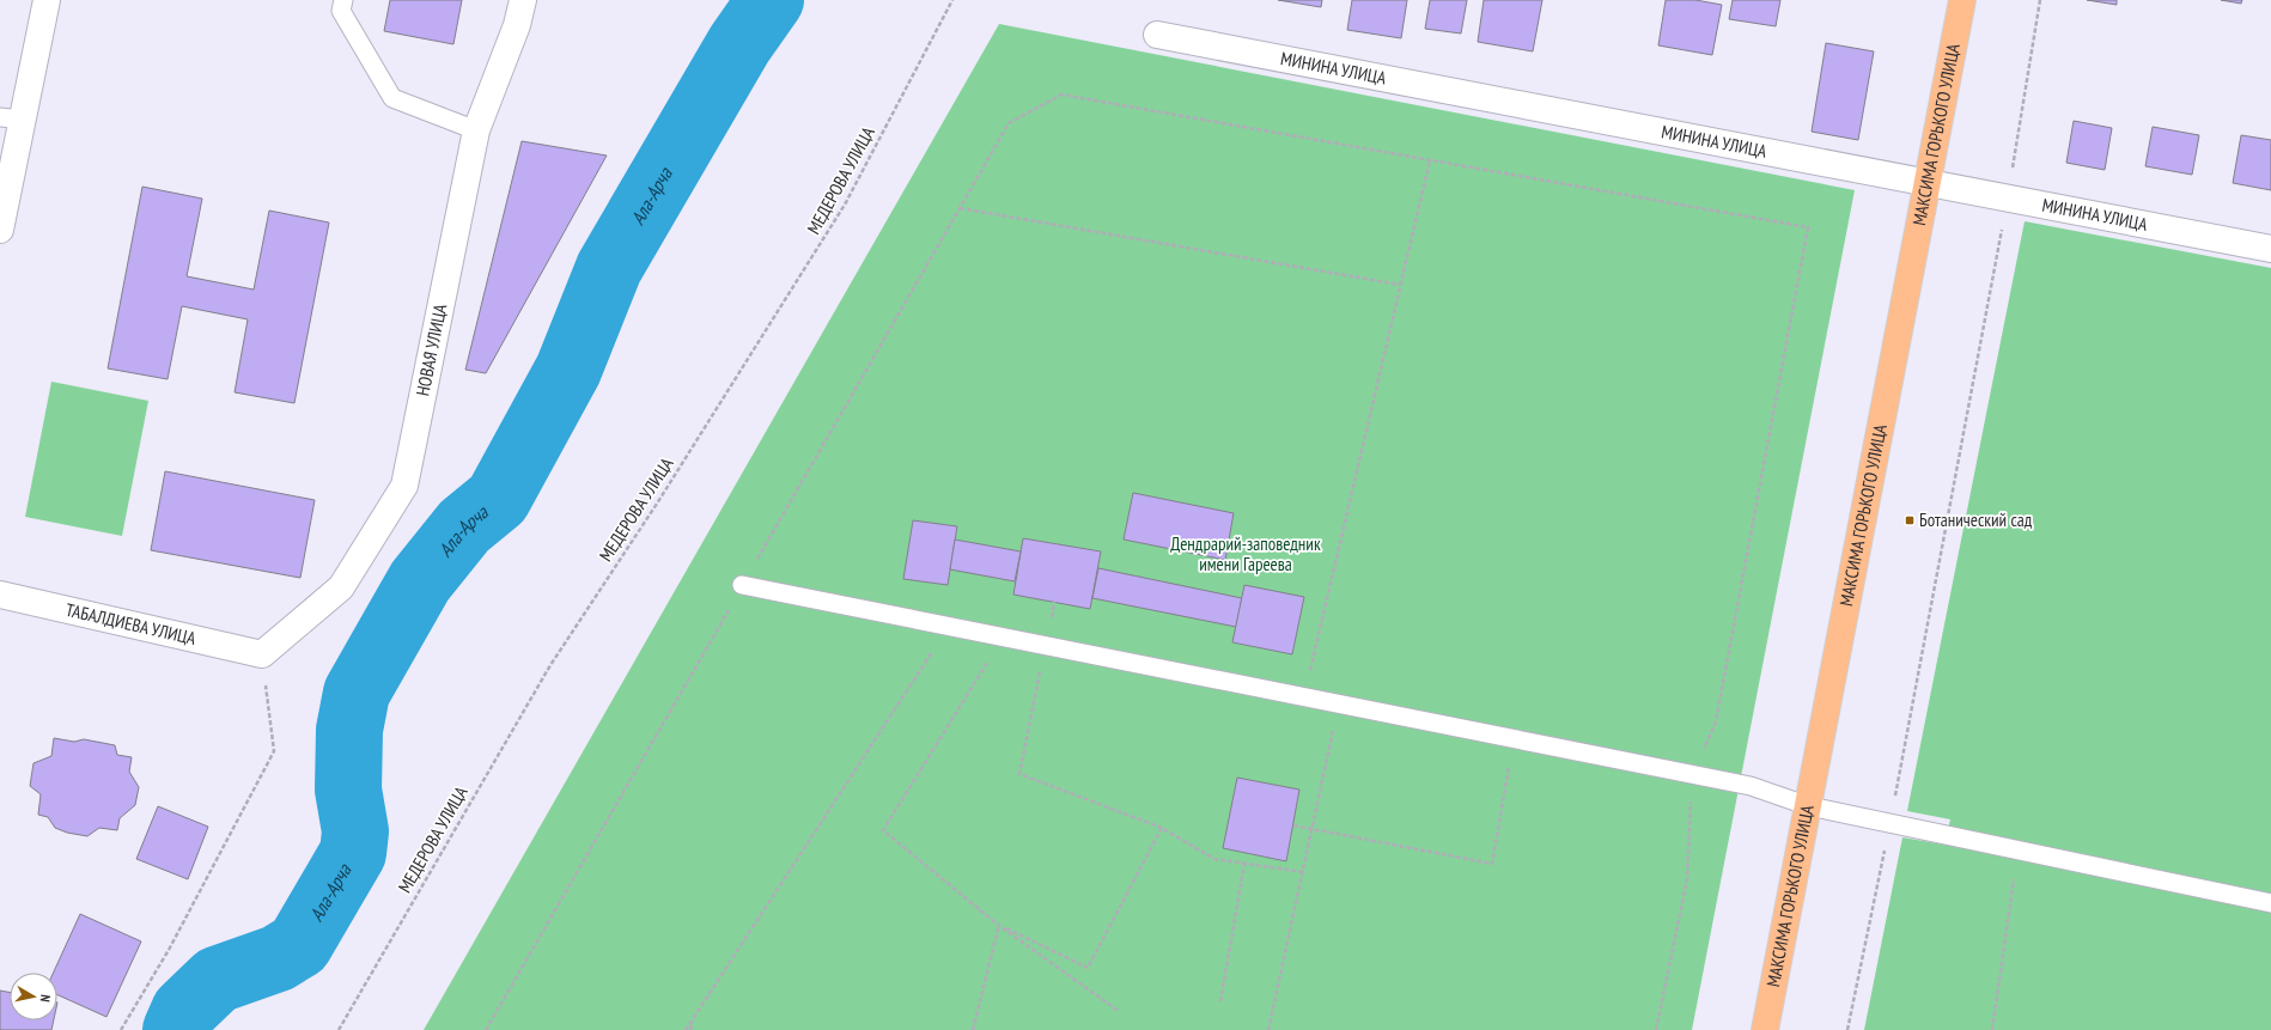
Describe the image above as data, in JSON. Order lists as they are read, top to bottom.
{
  "streets": {
    "main road": ["МАКСИМА ГОРЬКОГО УЛИЦА"],
    "street": ["МИНИНА УЛИЦА", "НОВАЯ УЛИЦА", "ТАБАЛДИЕВА УЛИЦА"],
    "path": ["МЕДЕРОВА УЛИЦА"]
  },
  "crossings": [
    ["МИНИНА УЛИЦА", "МАКСИМА ГОРЬКОГО УЛИЦА"],
    ["НОВАЯ УЛИЦА", "ТАБАЛДИЕВА УЛИЦА"]
  ],
  "water": ["Ала-Арча"],
  "parks": ["Дендрарий-заповедник имени Гареева"],
  "places": {
    "transit": ["Ботанический сад"]
  },
  "north": "right"
}
